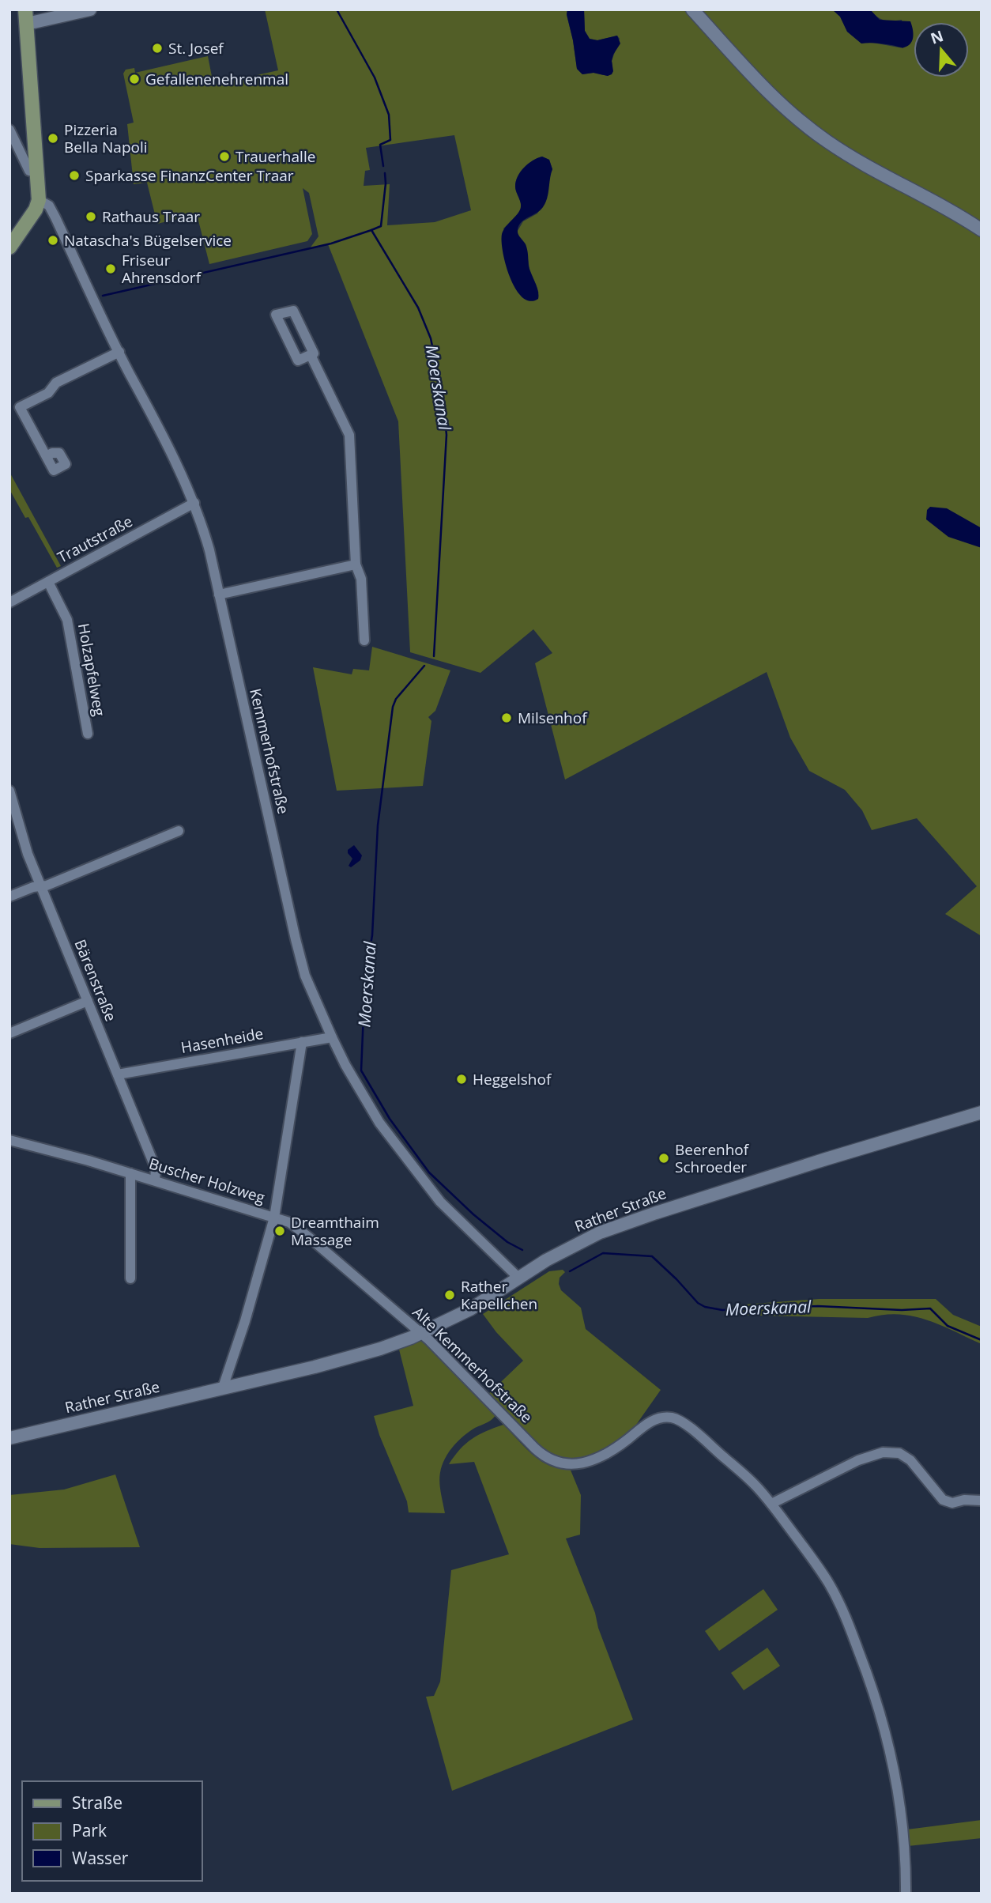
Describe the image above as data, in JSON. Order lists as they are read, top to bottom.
{
  "streets": {
    "street": [
      "Trautstraße",
      "Holzapfelweg",
      "Kemmerhofstraße",
      "Bärenstraße",
      "Hasenheide",
      "Buscher Holzweg",
      "Rather Straße",
      "Alte Kemmerhofstraße"
    ]
  },
  "crossings": [
    ["Trautstraße", "Holzapfelweg"],
    ["Trautstraße", "Kemmerhofstraße"],
    ["Kemmerhofstraße", "Hasenheide"],
    ["Kemmerhofstraße", "Rather Straße"],
    ["Bärenstraße", "Hasenheide"],
    ["Bärenstraße", "Buscher Holzweg"],
    ["Buscher Holzweg", "Alte Kemmerhofstraße"],
    ["Rather Straße", "Alte Kemmerhofstraße"]
  ],
  "water": ["Moerskanal"],
  "places": [
    "St. Josef",
    "Gefallenenehrenmal",
    "Pizzeria Bella Napoli",
    "Trauerhalle",
    "Sparkasse FinanzCenter Traar",
    "Rathaus Traar",
    "Natascha's Bügelservice",
    "Friseur Ahrensdorf",
    "Milsenhof",
    "Heggelshof",
    "Beerenhof Schroeder",
    "Dreamthaim Massage",
    "Rather Kapellchen"
  ],
  "legend": ["Straße", "Park", "Wasser"],
  "north": "top"
}
